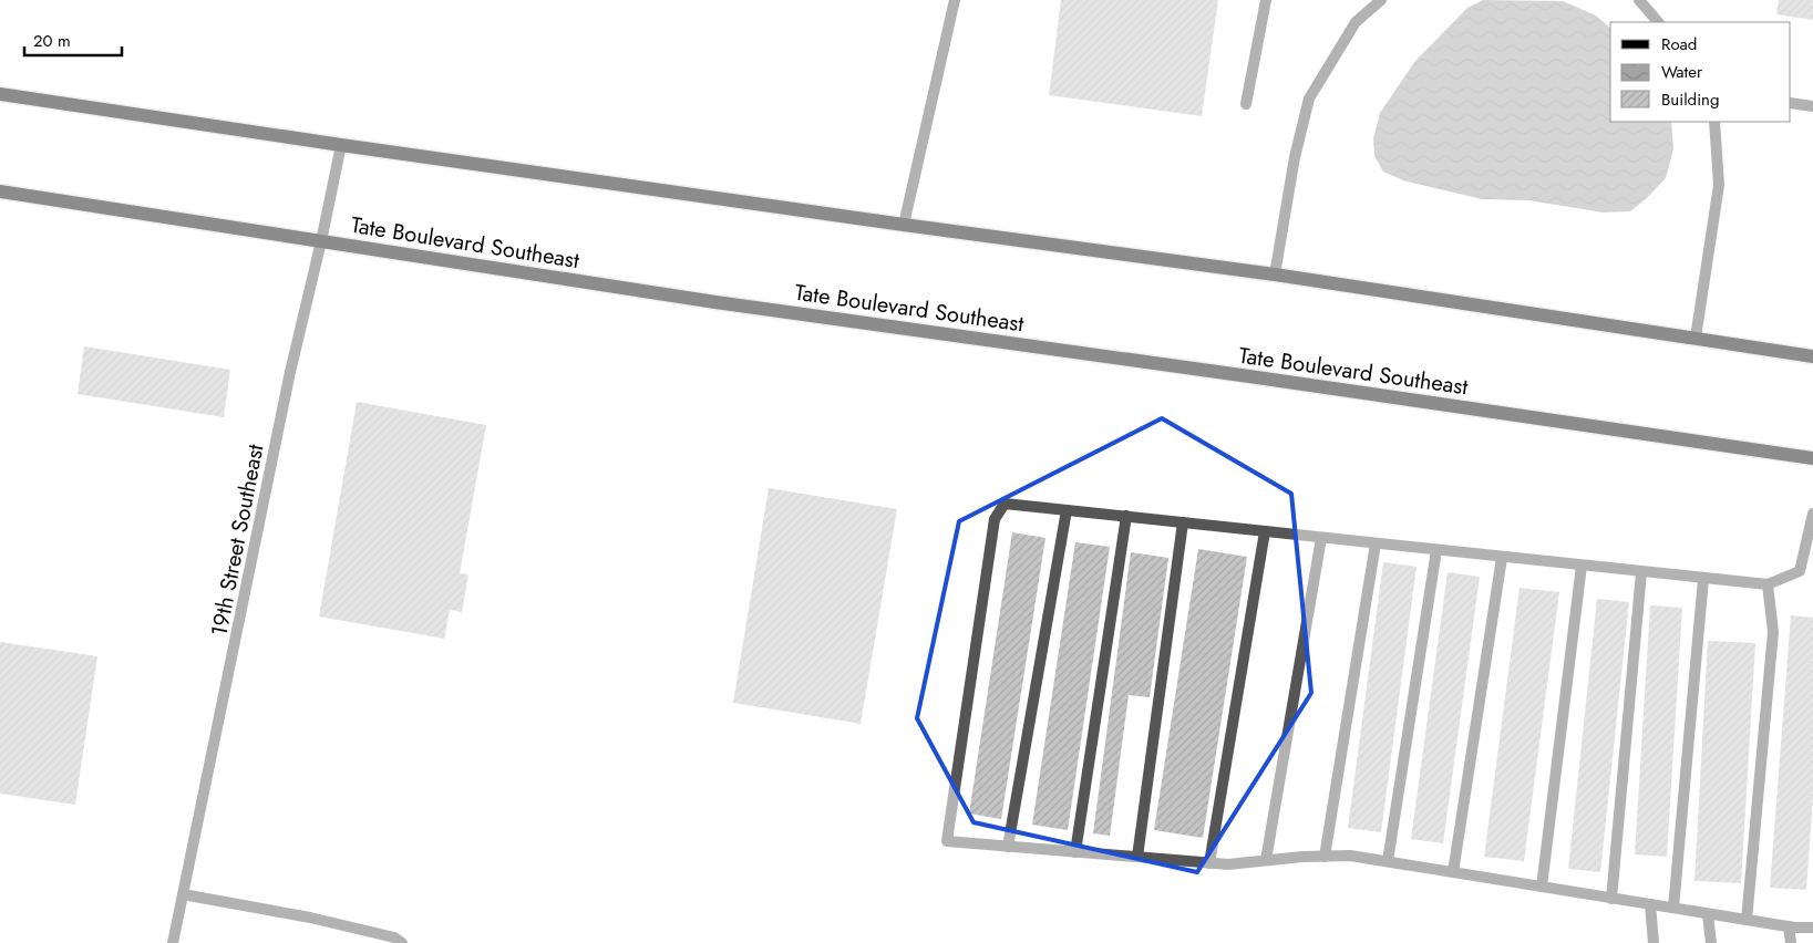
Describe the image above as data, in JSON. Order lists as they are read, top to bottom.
{
  "streets": {
    "main road": ["Tate Boulevard Southeast"],
    "street": ["19th Street Southeast"]
  },
  "crossings": [
    ["Tate Boulevard Southeast", "19th Street Southeast"]
  ],
  "legend": ["Road", "Water", "Building"],
  "scale_bar": "20 m"
}
